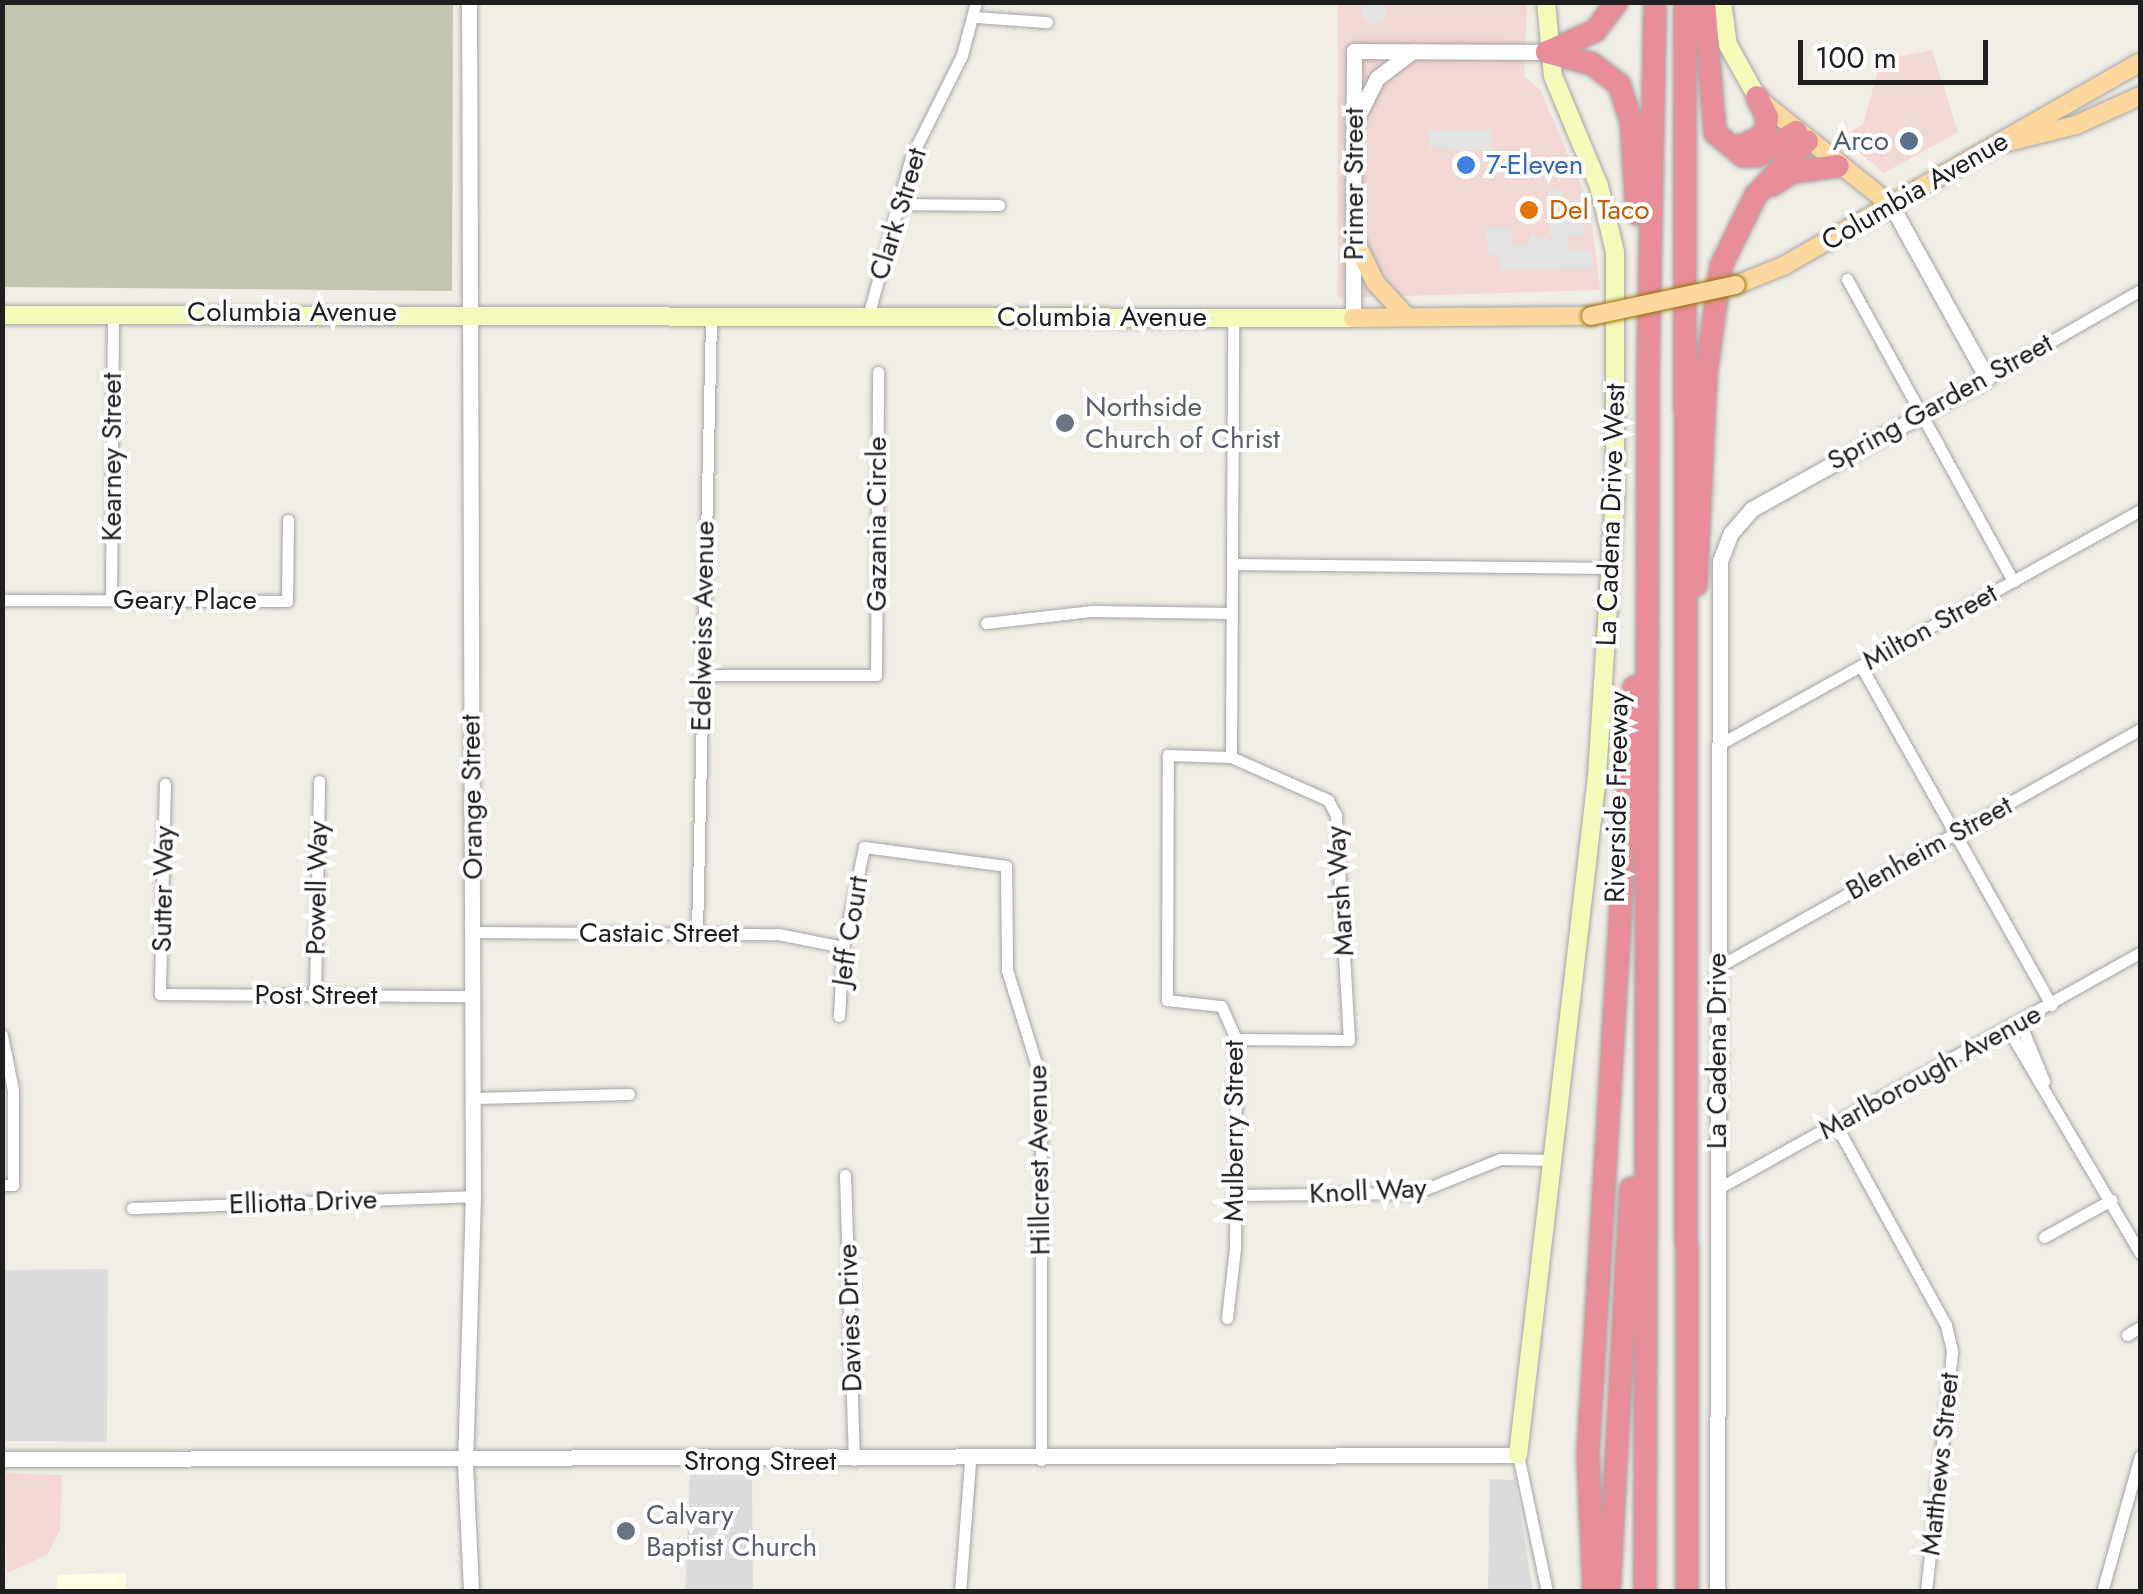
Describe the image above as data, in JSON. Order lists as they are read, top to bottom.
{
  "streets": {
    "highway": ["Riverside Freeway"],
    "main road": ["Columbia Avenue", "La Cadena Drive West"],
    "street": [
      "Primer Street",
      "Clark Street",
      "Spring Garden Street",
      "Kearney Street",
      "Gazania Circle",
      "Geary Place",
      "Edelweiss Avenue",
      "Milton Street",
      "Orange Street",
      "Blenheim Street",
      "Powell Way",
      "Sutter Way",
      "Marsh Way",
      "Jeff Court",
      "Castaic Street",
      "Post Street",
      "La Cadena Drive",
      "Marlborough Avenue",
      "Mulberry Street",
      "Hillcrest Avenue",
      "Knoll Way",
      "Elliotta Drive",
      "Davies Drive",
      "Strong Street",
      "Matthews Street"
    ]
  },
  "crossings": [
    ["Primer Street", "Columbia Avenue"],
    ["Columbia Avenue", "Clark Street"],
    ["Columbia Avenue", "Kearney Street"],
    ["Columbia Avenue", "Edelweiss Avenue"],
    ["Columbia Avenue", "Orange Street"],
    ["Spring Garden Street", "La Cadena Drive"],
    ["Kearney Street", "Geary Place"],
    ["La Cadena Drive West", "Knoll Way"],
    ["La Cadena Drive West", "Strong Street"],
    ["Gazania Circle", "Edelweiss Avenue"],
    ["Edelweiss Avenue", "Castaic Street"],
    ["Milton Street", "La Cadena Drive"],
    ["Orange Street", "Castaic Street"],
    ["Orange Street", "Post Street"],
    ["Orange Street", "Elliotta Drive"],
    ["Orange Street", "Strong Street"],
    ["Blenheim Street", "La Cadena Drive"],
    ["Powell Way", "Post Street"],
    ["Sutter Way", "Post Street"],
    ["Marsh Way", "Mulberry Street"],
    ["Jeff Court", "Castaic Street"],
    ["Jeff Court", "Hillcrest Avenue"],
    ["La Cadena Drive", "Marlborough Avenue"],
    ["Marlborough Avenue", "Matthews Street"],
    ["Mulberry Street", "Knoll Way"],
    ["Hillcrest Avenue", "Strong Street"],
    ["Davies Drive", "Strong Street"]
  ],
  "places": [
    "Arco",
    "7-Eleven",
    "Del Taco",
    "Northside Church of Christ",
    "Calvary Baptist Church"
  ],
  "scale_bar": "100 m"
}
